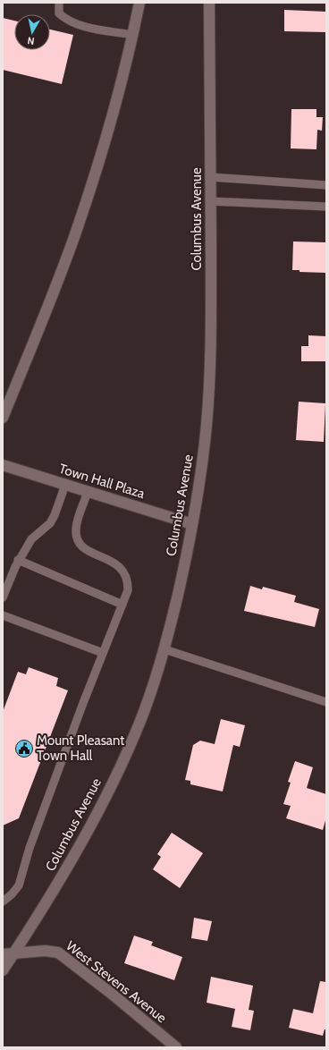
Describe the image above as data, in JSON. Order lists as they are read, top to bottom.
{
  "streets": {
    "street": ["Columbus Avenue", "Town Hall Plaza", "West Stevens Avenue"]
  },
  "crossings": [
    ["Columbus Avenue", "Town Hall Plaza"],
    ["Columbus Avenue", "West Stevens Avenue"]
  ],
  "places": {
    "public building": ["Mount Pleasant Town Hall"]
  },
  "north": "bottom"
}
